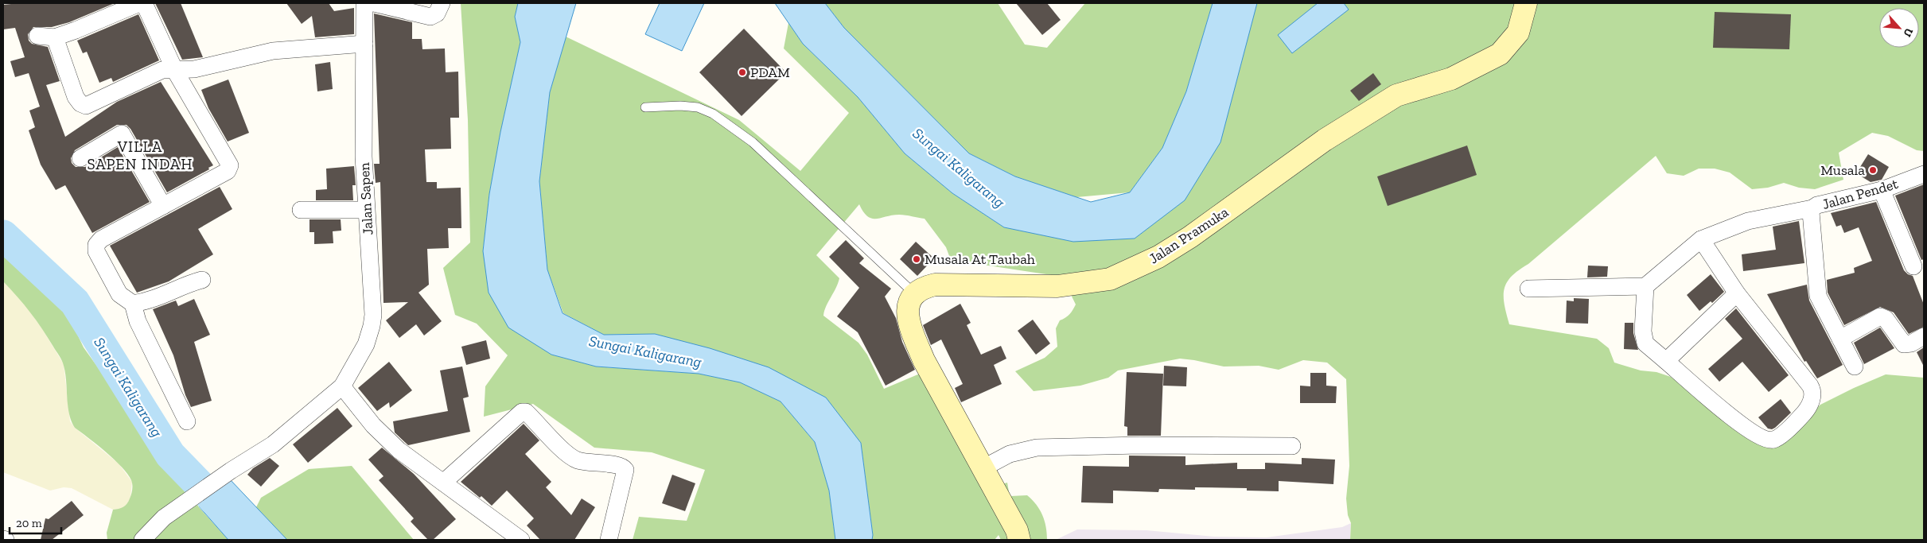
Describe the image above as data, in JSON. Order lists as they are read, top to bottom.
{
  "streets": {
    "main road": ["Jalan Pramuka"],
    "street": ["Jalan Pendet", "Jalan Sapen"]
  },
  "districts": ["VILLA SAPEN INDAH"],
  "water": ["Sungai Kaligarang"],
  "places": ["PDAM", "Musala", "Musala At Taubah"],
  "scale_bar": "20 m",
  "north": "bottom right"
}
